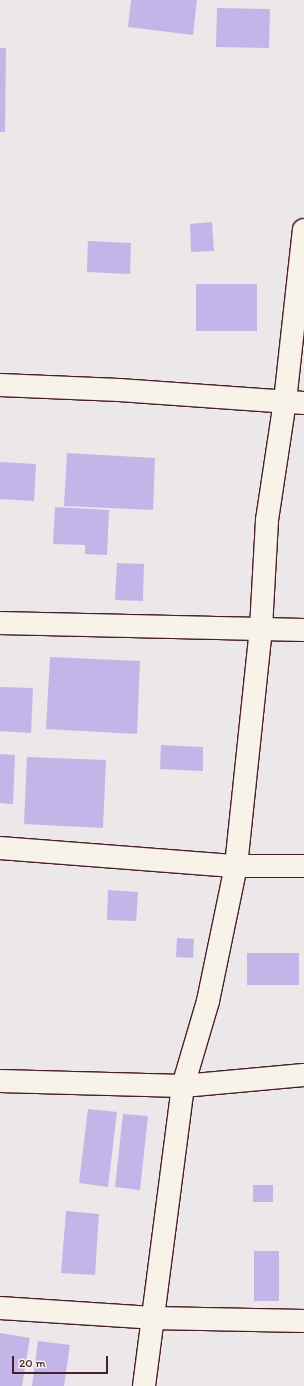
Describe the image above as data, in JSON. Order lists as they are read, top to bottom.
{
  "scale_bar": "20 m"
}
